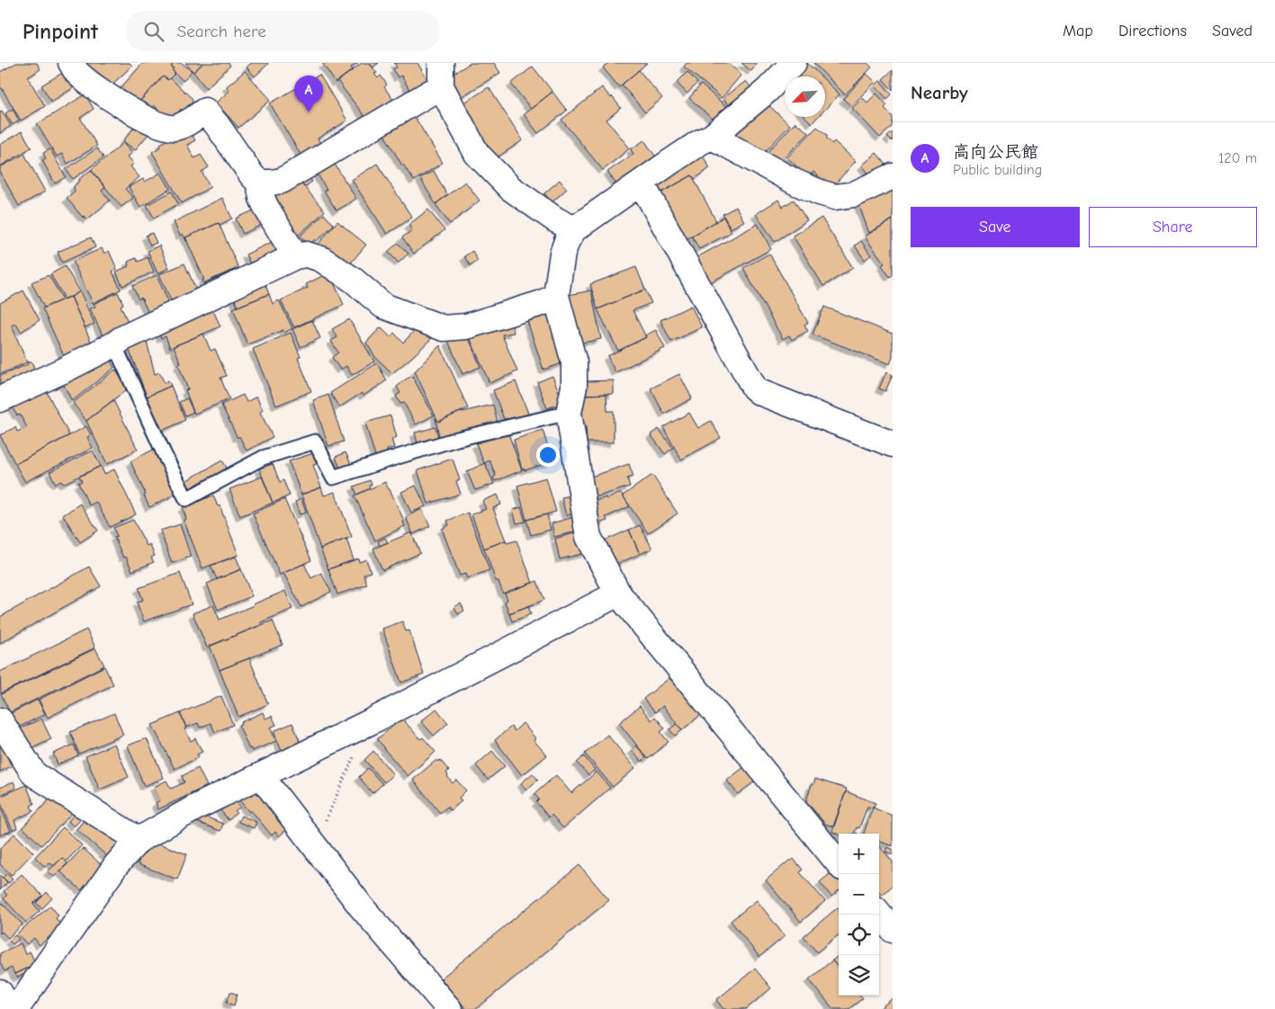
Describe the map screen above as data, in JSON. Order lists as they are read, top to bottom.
{
  "north": "bottom left",
  "page": {
    "header": "Pinpoint",
    "search": "Search here",
    "nav": ["Map", "Directions", "Saved"],
    "heading": "Nearby",
    "pins": "A",
    "list": [
      {
        "mark": "A",
        "name": "高向公民館",
        "note": "Public building",
        "value": "120 m"
      }
    ],
    "buttons": ["Save", "Share"],
    "map_buttons": ["+", "−"]
  }
}
